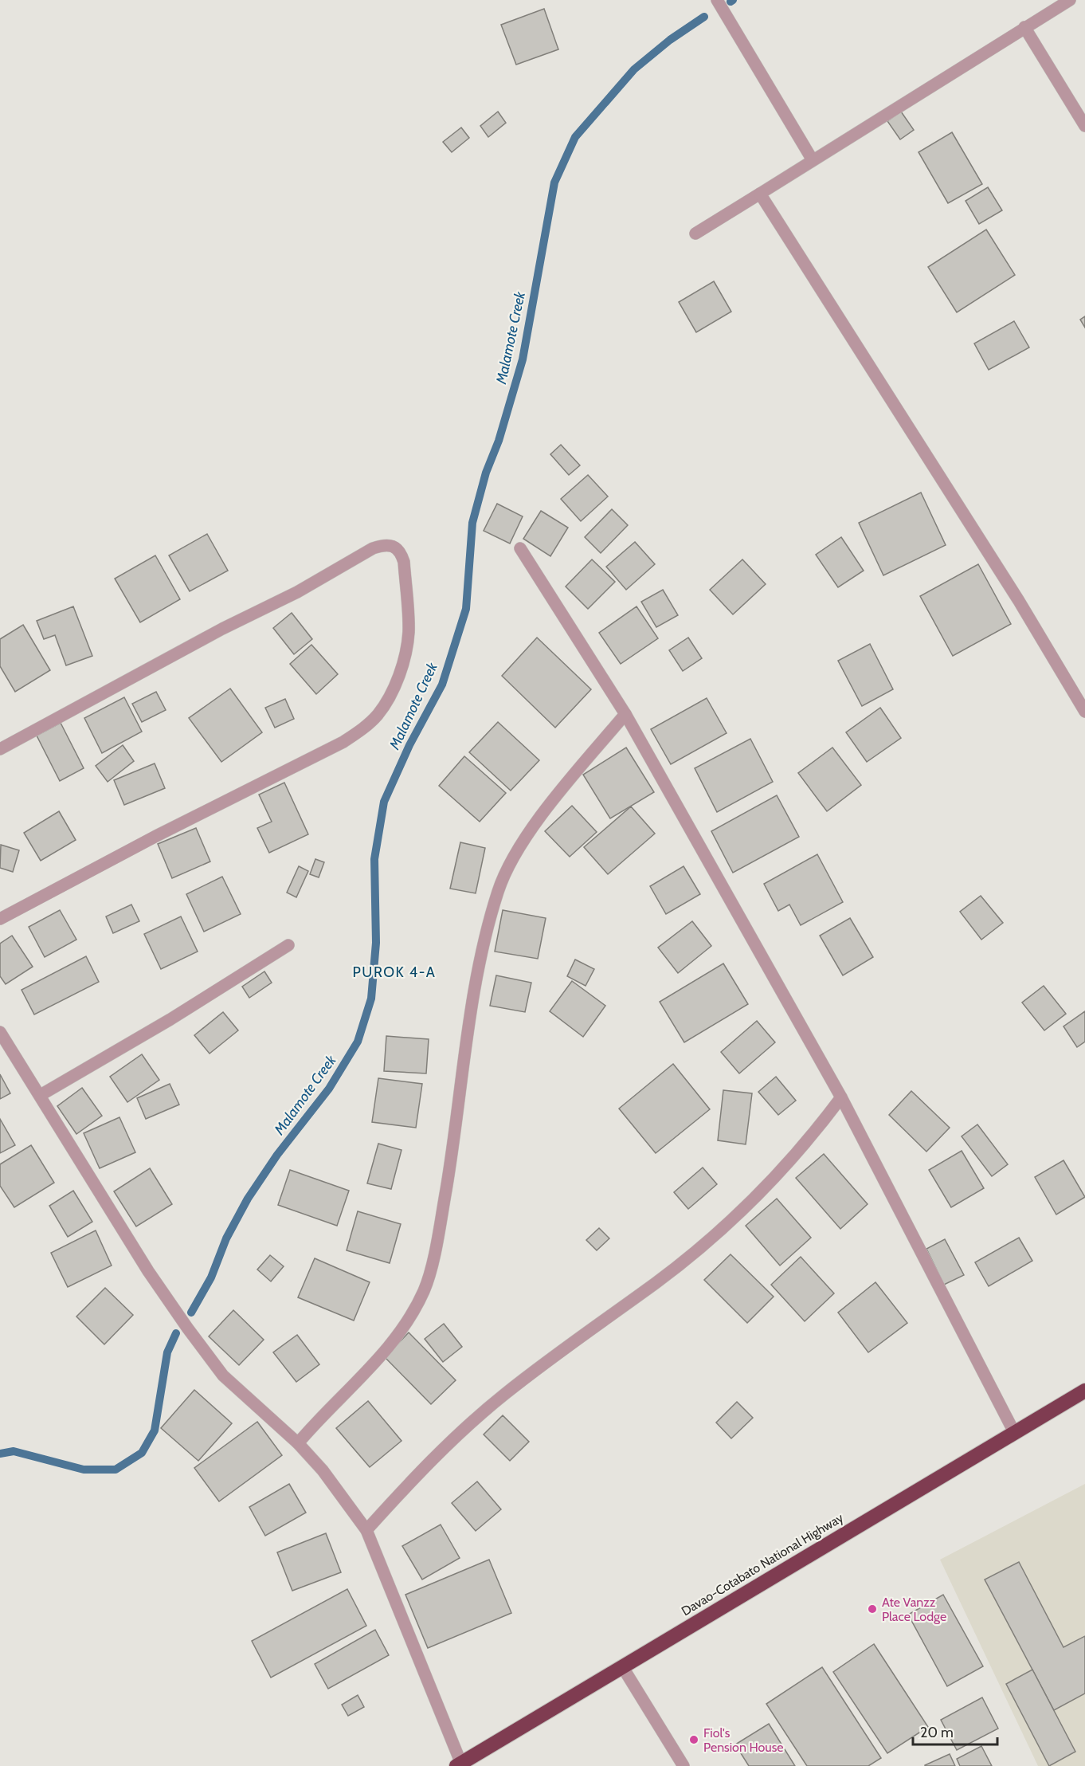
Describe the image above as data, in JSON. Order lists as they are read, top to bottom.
{
  "streets": {
    "highway": ["Davao-Cotabato National Highway"]
  },
  "districts": ["PUROK 4-A"],
  "water": ["Malamote Creek"],
  "places": ["Ate Vanzz Place Lodge", "Fiol's Pension House"],
  "scale_bar": "20 m"
}
